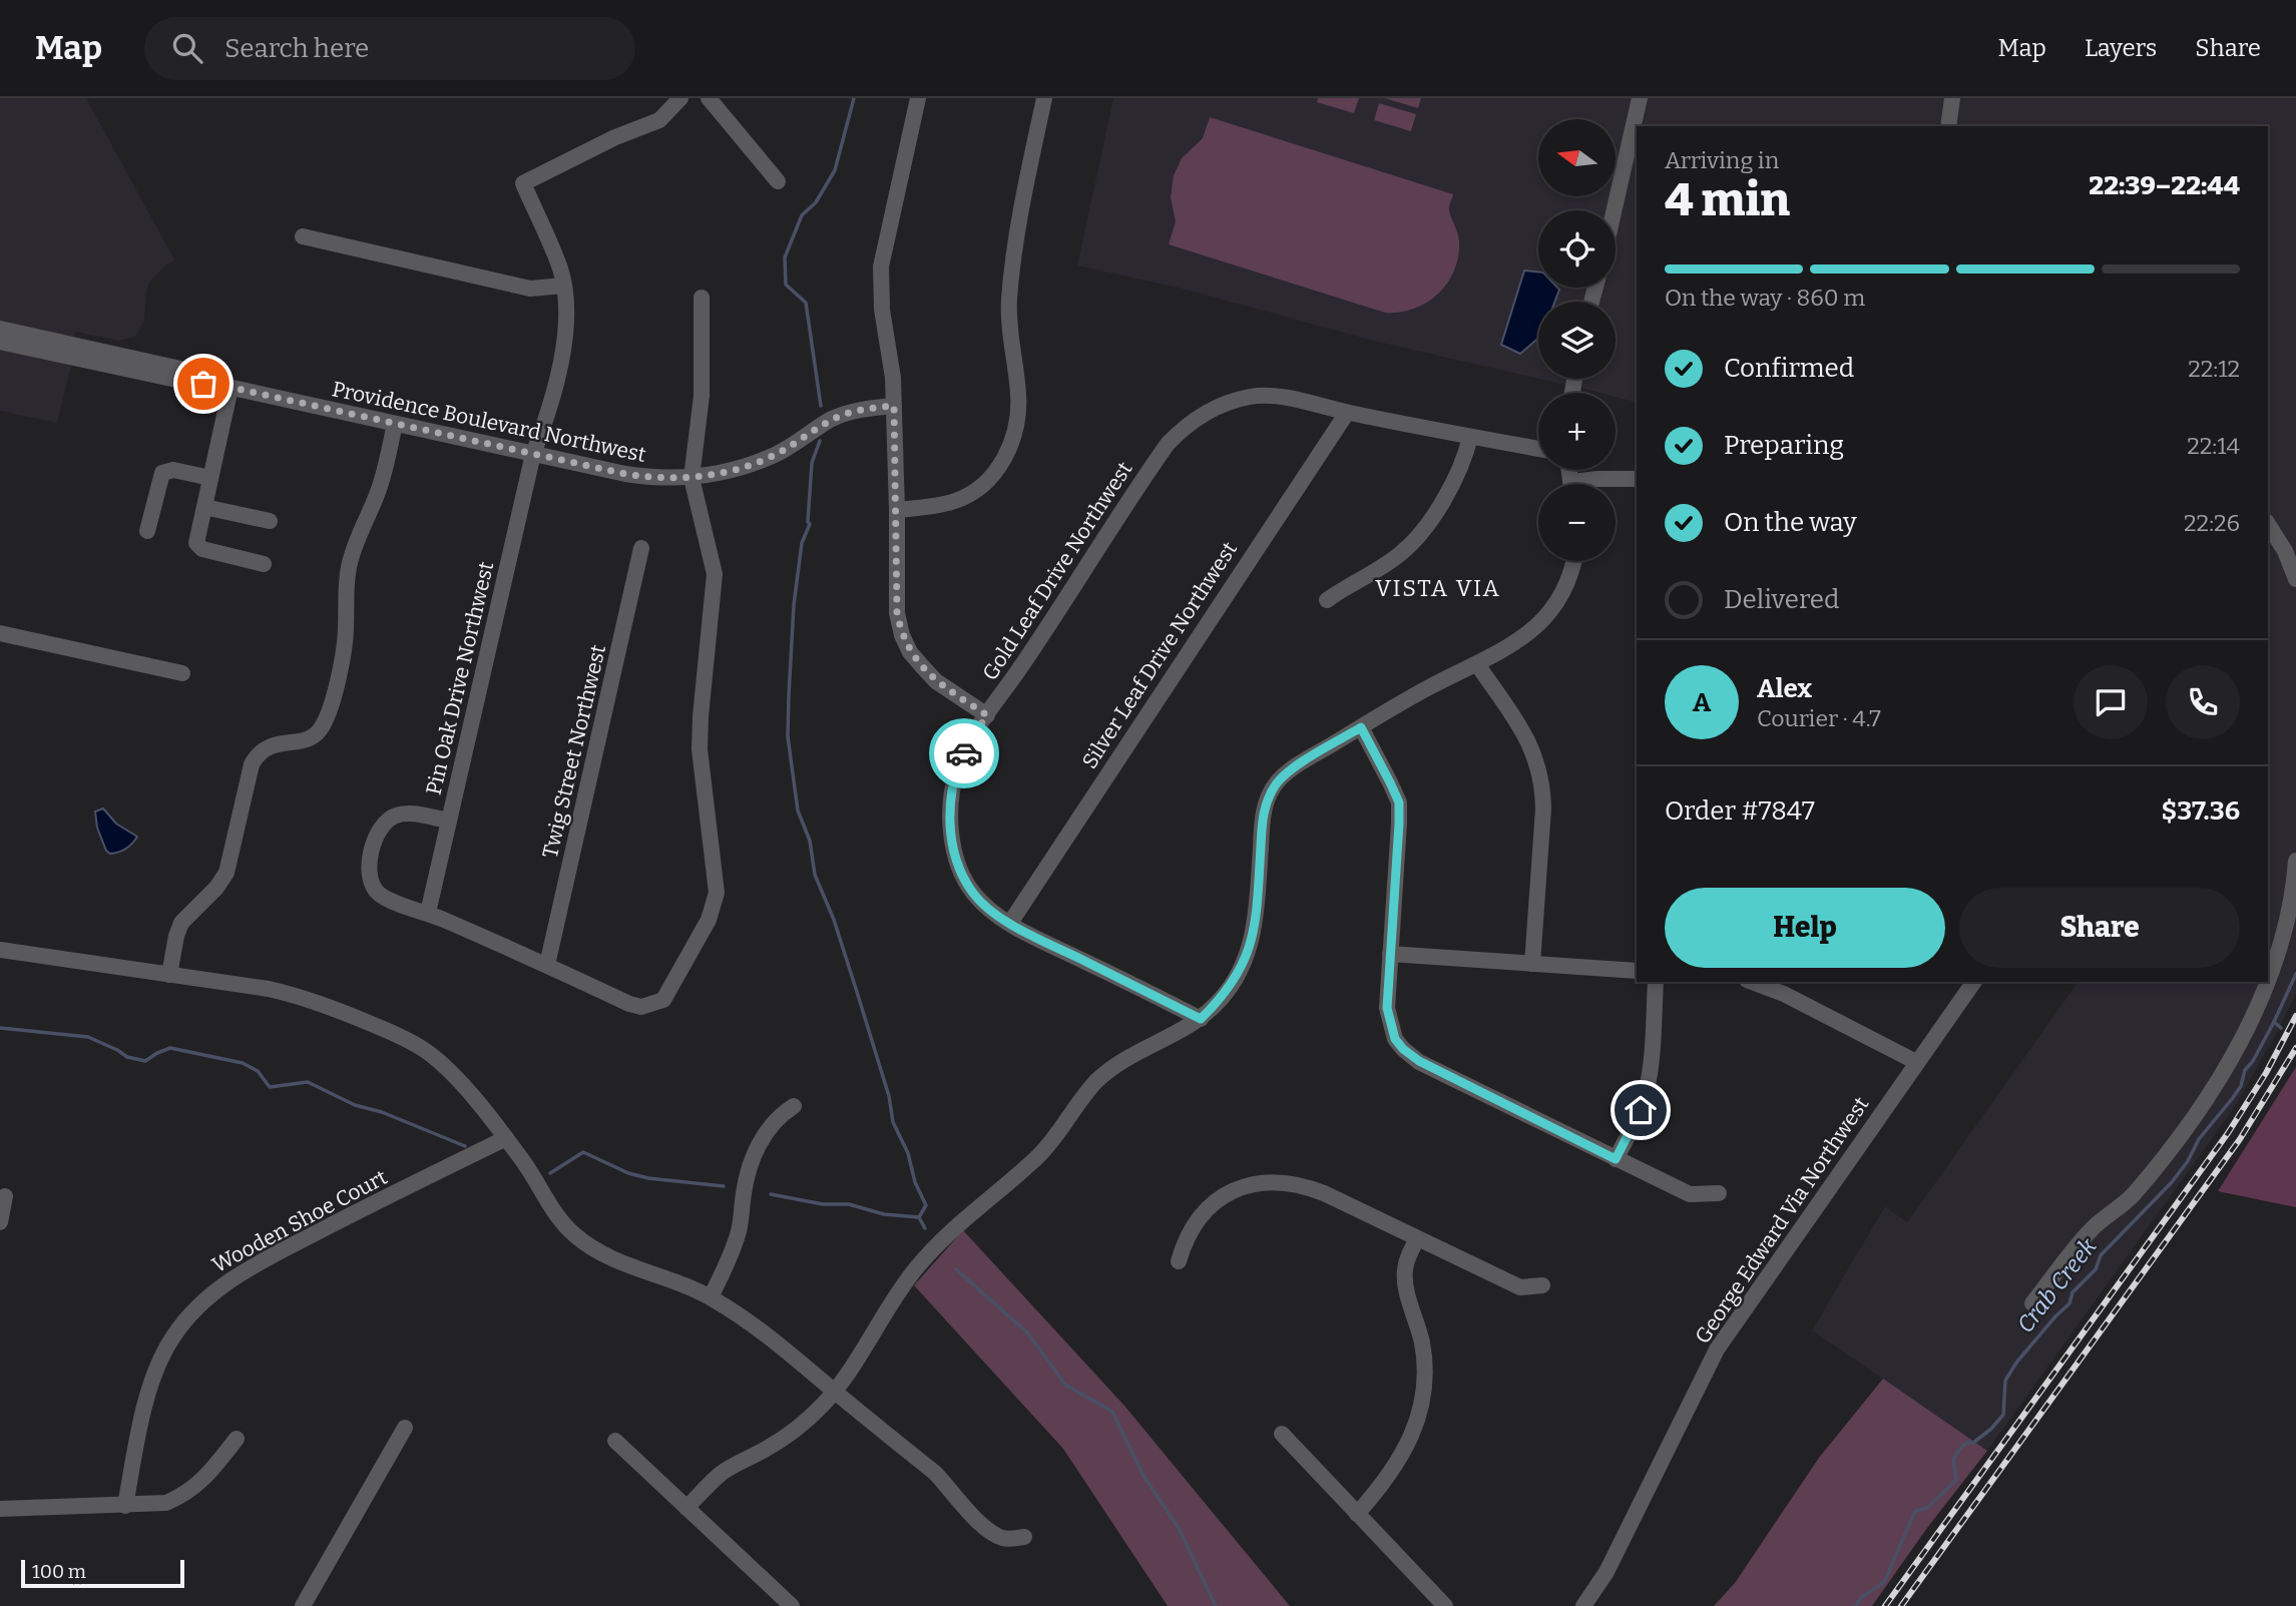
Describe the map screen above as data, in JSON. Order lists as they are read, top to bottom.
{
  "streets": {
    "street": [
      "Providence Boulevard Northwest",
      "Gold Leaf Drive Northwest",
      "Silver Leaf Drive Northwest",
      "Pin Oak Drive Northwest",
      "Twig Street Northwest",
      "George Edward Via Northwest",
      "Wooden Shoe Court"
    ]
  },
  "crossings": [
    ["Providence Boulevard Northwest", "Pin Oak Drive Northwest"],
    ["Gold Leaf Drive Northwest", "Silver Leaf Drive Northwest"]
  ],
  "districts": ["VISTA VIA"],
  "water": ["Crab Creek"],
  "scale_bar": "100 m",
  "north": "left",
  "page": {
    "header": "Map",
    "search": "Search here",
    "nav": ["Map", "Layers", "Share"],
    "map_buttons": ["+", "−"],
    "heading": ["4 min", "Arriving in", "22:39–22:44"],
    "panel": [
      "Alex",
      "Courier · 4.7",
      "Order #7847",
      "$37.36"
    ],
    "bar": "On the way · 860 m",
    "list": [
      ["Confirmed", "22:12"],
      ["Preparing", "22:14"],
      ["On the way", "22:26"],
      "Delivered"
    ],
    "round": "A",
    "buttons": ["Help", "Share"],
    "scale": "100 m"
  }
}
